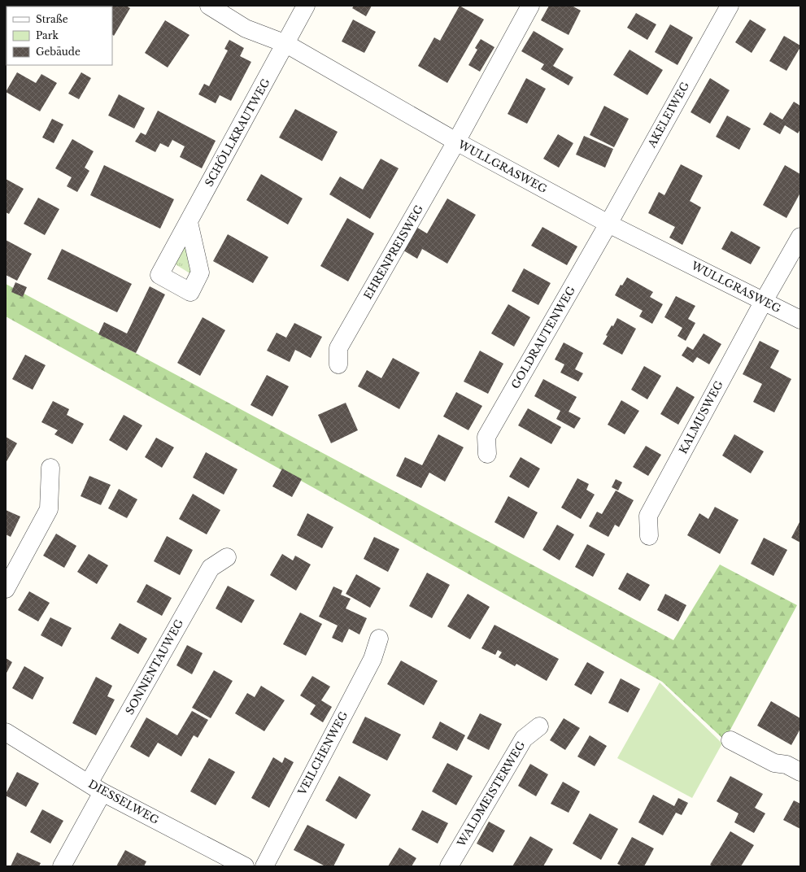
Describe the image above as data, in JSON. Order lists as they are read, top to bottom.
{
  "streets": {
    "street": [
      "AKELEIWEG",
      "SCHÖLLKRAUTWEG",
      "WULLGRASWEG",
      "EHRENPREISWEG",
      "GOLDRAUTENWEG",
      "KALMUSWEG",
      "SONNENTAUWEG",
      "VEILCHENWEG",
      "WALDMEISTERWEG",
      "DIESSELWEG"
    ]
  },
  "crossings": [
    ["AKELEIWEG", "WULLGRASWEG"],
    ["AKELEIWEG", "GOLDRAUTENWEG"],
    ["SCHÖLLKRAUTWEG", "WULLGRASWEG"],
    ["WULLGRASWEG", "EHRENPREISWEG"],
    ["WULLGRASWEG", "GOLDRAUTENWEG"],
    ["WULLGRASWEG", "KALMUSWEG"],
    ["SONNENTAUWEG", "DIESSELWEG"]
  ],
  "legend": ["Straße", "Park", "Gebäude"]
}
